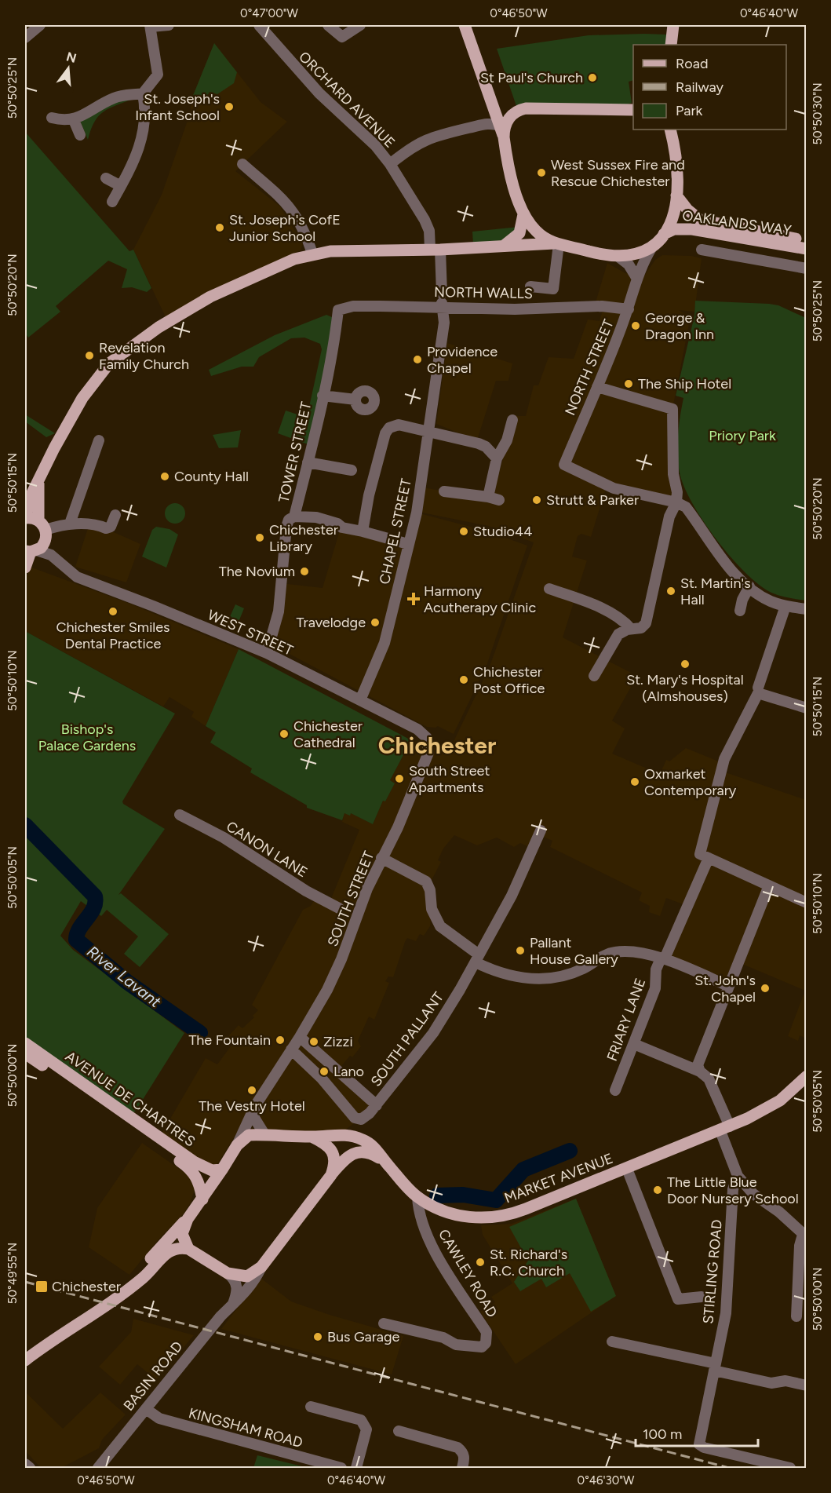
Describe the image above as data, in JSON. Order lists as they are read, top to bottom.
{
  "streets": {
    "main road": ["OAKLANDS WAY", "AVENUE DE CHARTRES", "MARKET AVENUE"],
    "street": [
      "ORCHARD AVENUE",
      "NORTH WALLS",
      "NORTH STREET",
      "TOWER STREET",
      "CHAPEL STREET",
      "WEST STREET",
      "CANON LANE",
      "SOUTH STREET",
      "FRIARY LANE",
      "SOUTH PALLANT",
      "STIRLING ROAD",
      "CAWLEY ROAD",
      "BASIN ROAD",
      "KINGSHAM ROAD"
    ]
  },
  "crossings": [
    ["ORCHARD AVENUE", "NORTH WALLS"],
    ["ORCHARD AVENUE", "CHAPEL STREET"],
    ["NORTH WALLS", "NORTH STREET"],
    ["NORTH WALLS", "TOWER STREET"],
    ["NORTH WALLS", "CHAPEL STREET"],
    ["TOWER STREET", "WEST STREET"],
    ["CHAPEL STREET", "WEST STREET"],
    ["WEST STREET", "SOUTH STREET"],
    ["CANON LANE", "SOUTH STREET"],
    ["SOUTH STREET", "MARKET AVENUE"],
    ["MARKET AVENUE", "CAWLEY ROAD"],
    ["BASIN ROAD", "KINGSHAM ROAD"]
  ],
  "districts": ["Chichester"],
  "water": ["River Lavant"],
  "parks": ["Priory Park", "Bishop's Palace Gardens"],
  "places": {
    "other": [
      "St Paul's Church",
      "St. Joseph's Infant School",
      "West Sussex Fire and Rescue Chichester",
      "St. Joseph's CofE Junior School",
      "George & Dragon Inn",
      "Revelation Family Church",
      "Providence Chapel",
      "The Ship Hotel",
      "County Hall",
      "Strutt & Parker",
      "Studio44",
      "Chichester Library",
      "The Novium",
      "St. Martin's Hall",
      "Chichester Smiles Dental Practice",
      "Travelodge",
      "St. Mary's Hospital (Almshouses)",
      "Chichester Post Office",
      "Chichester Cathedral",
      "South Street Apartments",
      "Oxmarket Contemporary",
      "Pallant House Gallery",
      "St. John's Chapel",
      "The Fountain",
      "Zizzi",
      "Lano",
      "The Vestry Hotel",
      "The Little Blue Door Nursery School",
      "St. Richard's R.C. Church",
      "Bus Garage"
    ],
    "health": ["Harmony Acutherapy Clinic"],
    "transit": ["Chichester"]
  },
  "legend": ["Road", "Railway", "Park"],
  "scale_bar": "100 m",
  "north": "top",
  "coordinates": [
    "0°47'00\"W",
    "0°46'50\"W",
    "0°46'40\"W",
    "50°50'25\"N",
    "50°50'30\"N",
    "50°50'20\"N",
    "50°50'15\"N",
    "50°50'10\"N",
    "50°50'05\"N",
    "50°50'00\"N",
    "50°49'55\"N",
    "0°46'30\"W"
  ]
}
